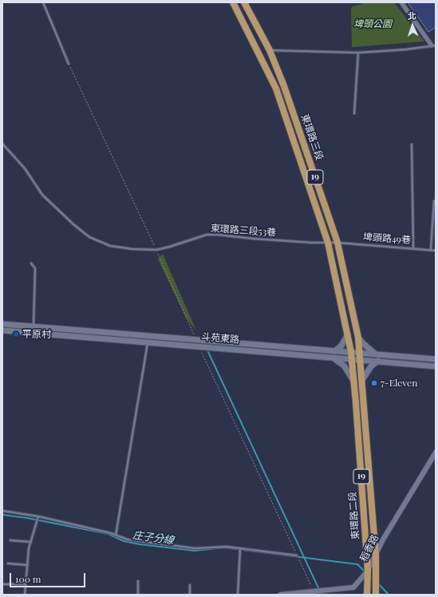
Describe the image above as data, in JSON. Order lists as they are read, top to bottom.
{
  "streets": {
    "main road": [
      "東環路三段",
      "19",
      "斗苑東路",
      "東環路二段"
    ],
    "street": ["稻香路"],
    "lane": ["東環路三段53巷", "埤頭路49巷"]
  },
  "crossings": [
    ["東環路三段", "東環路三段53巷"],
    ["東環路三段", "埤頭路49巷"],
    ["東環路三段", "斗苑東路"],
    ["東環路三段", "東環路二段"],
    ["東環路三段53巷", "埤頭路49巷"],
    ["斗苑東路", "東環路二段"],
    ["東環路二段", "稻香路"]
  ],
  "water": ["庄子分線"],
  "parks": ["埤頭公園"],
  "places": ["平原村", "7-Eleven"],
  "scale_bar": "100 m",
  "north": "top"
}
